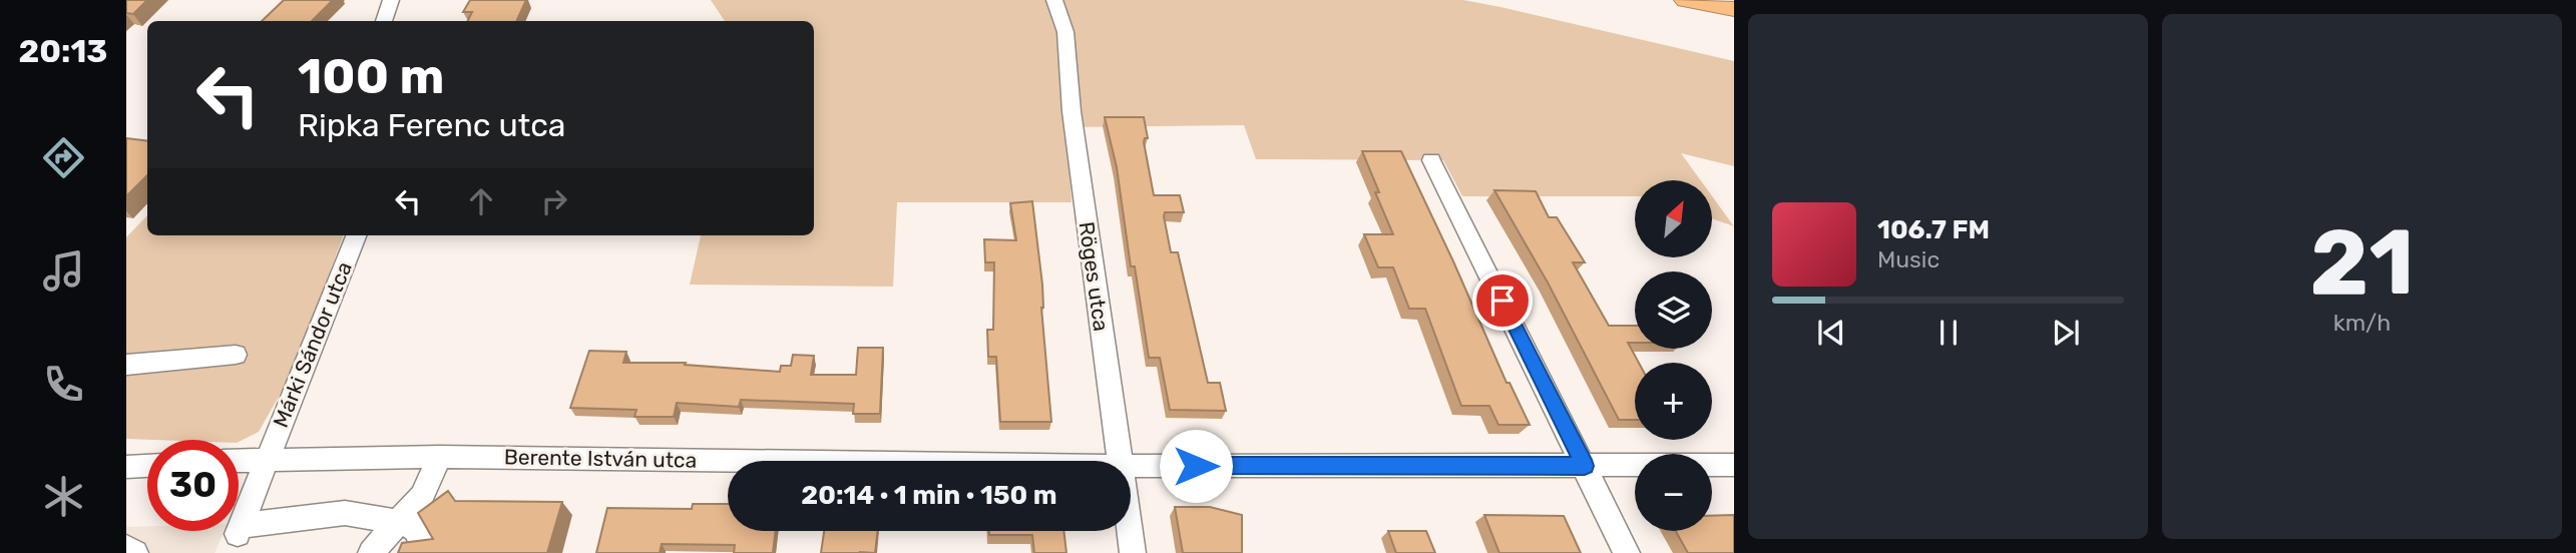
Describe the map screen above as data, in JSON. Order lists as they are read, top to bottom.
{
  "streets": {
    "street": ["Röges utca", "Márki Sándor utca", "Berente István utca"]
  },
  "crossings": [
    ["Márki Sándor utca", "Berente István utca"]
  ],
  "north": "top right",
  "page": {
    "tabs": "20:13",
    "tile": ["21", "km/h"],
    "turn": ["100 m", "Ripka Ferenc utca"],
    "map_buttons": ["+", "−"],
    "song": ["106.7 FM", "Music"],
    "limit": "30",
    "trip": "20:14 · 1 min · 150 m"
  }
}
